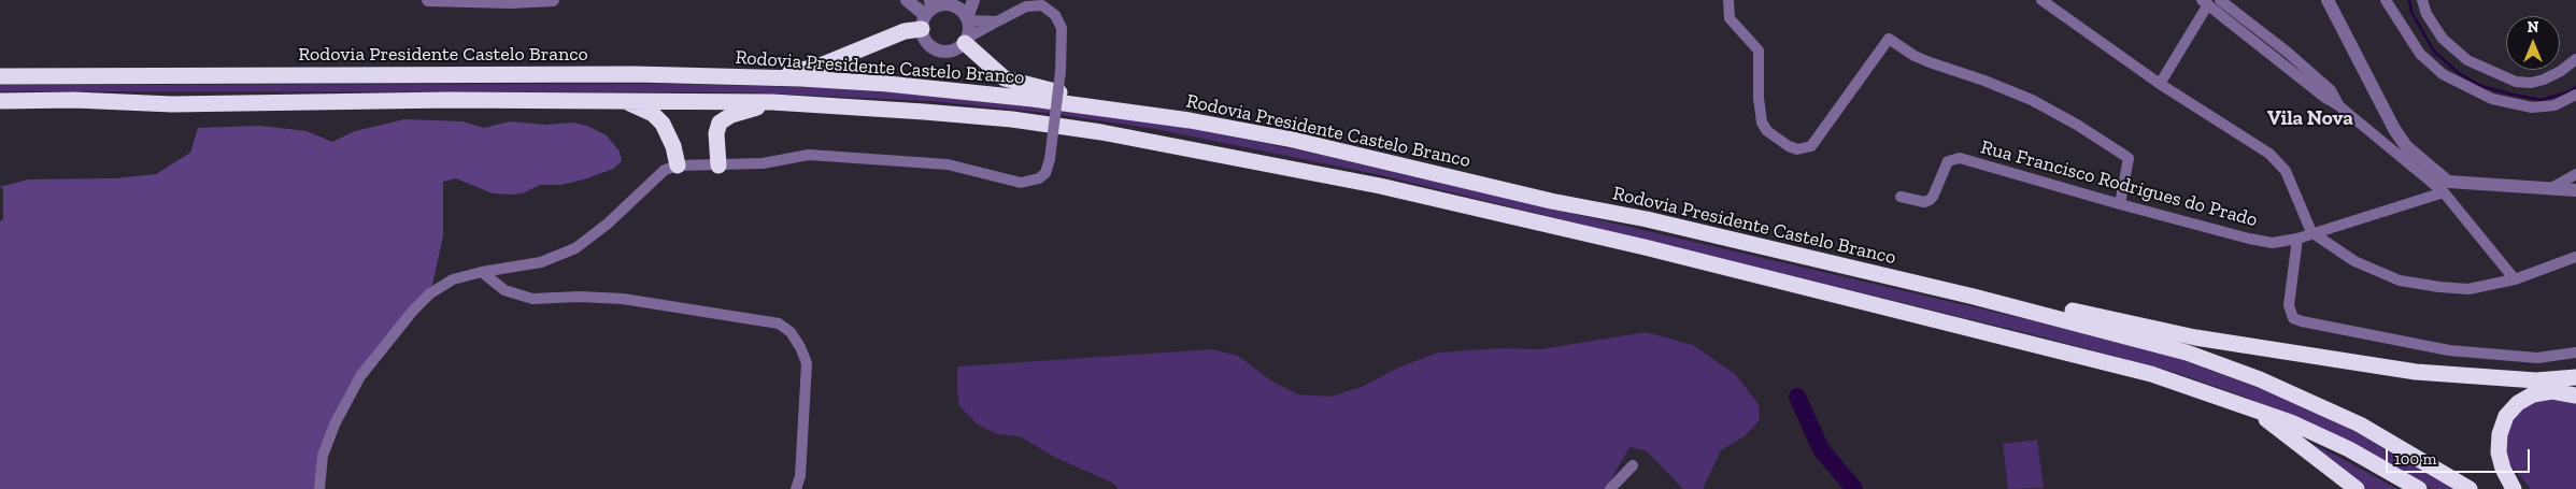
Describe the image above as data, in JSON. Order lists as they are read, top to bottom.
{
  "streets": {
    "highway": ["Rodovia Presidente Castelo Branco"],
    "street": ["Rua Francisco Rodrigues do Prado"]
  },
  "districts": ["Vila Nova"],
  "scale_bar": "100 m",
  "north": "top"
}
